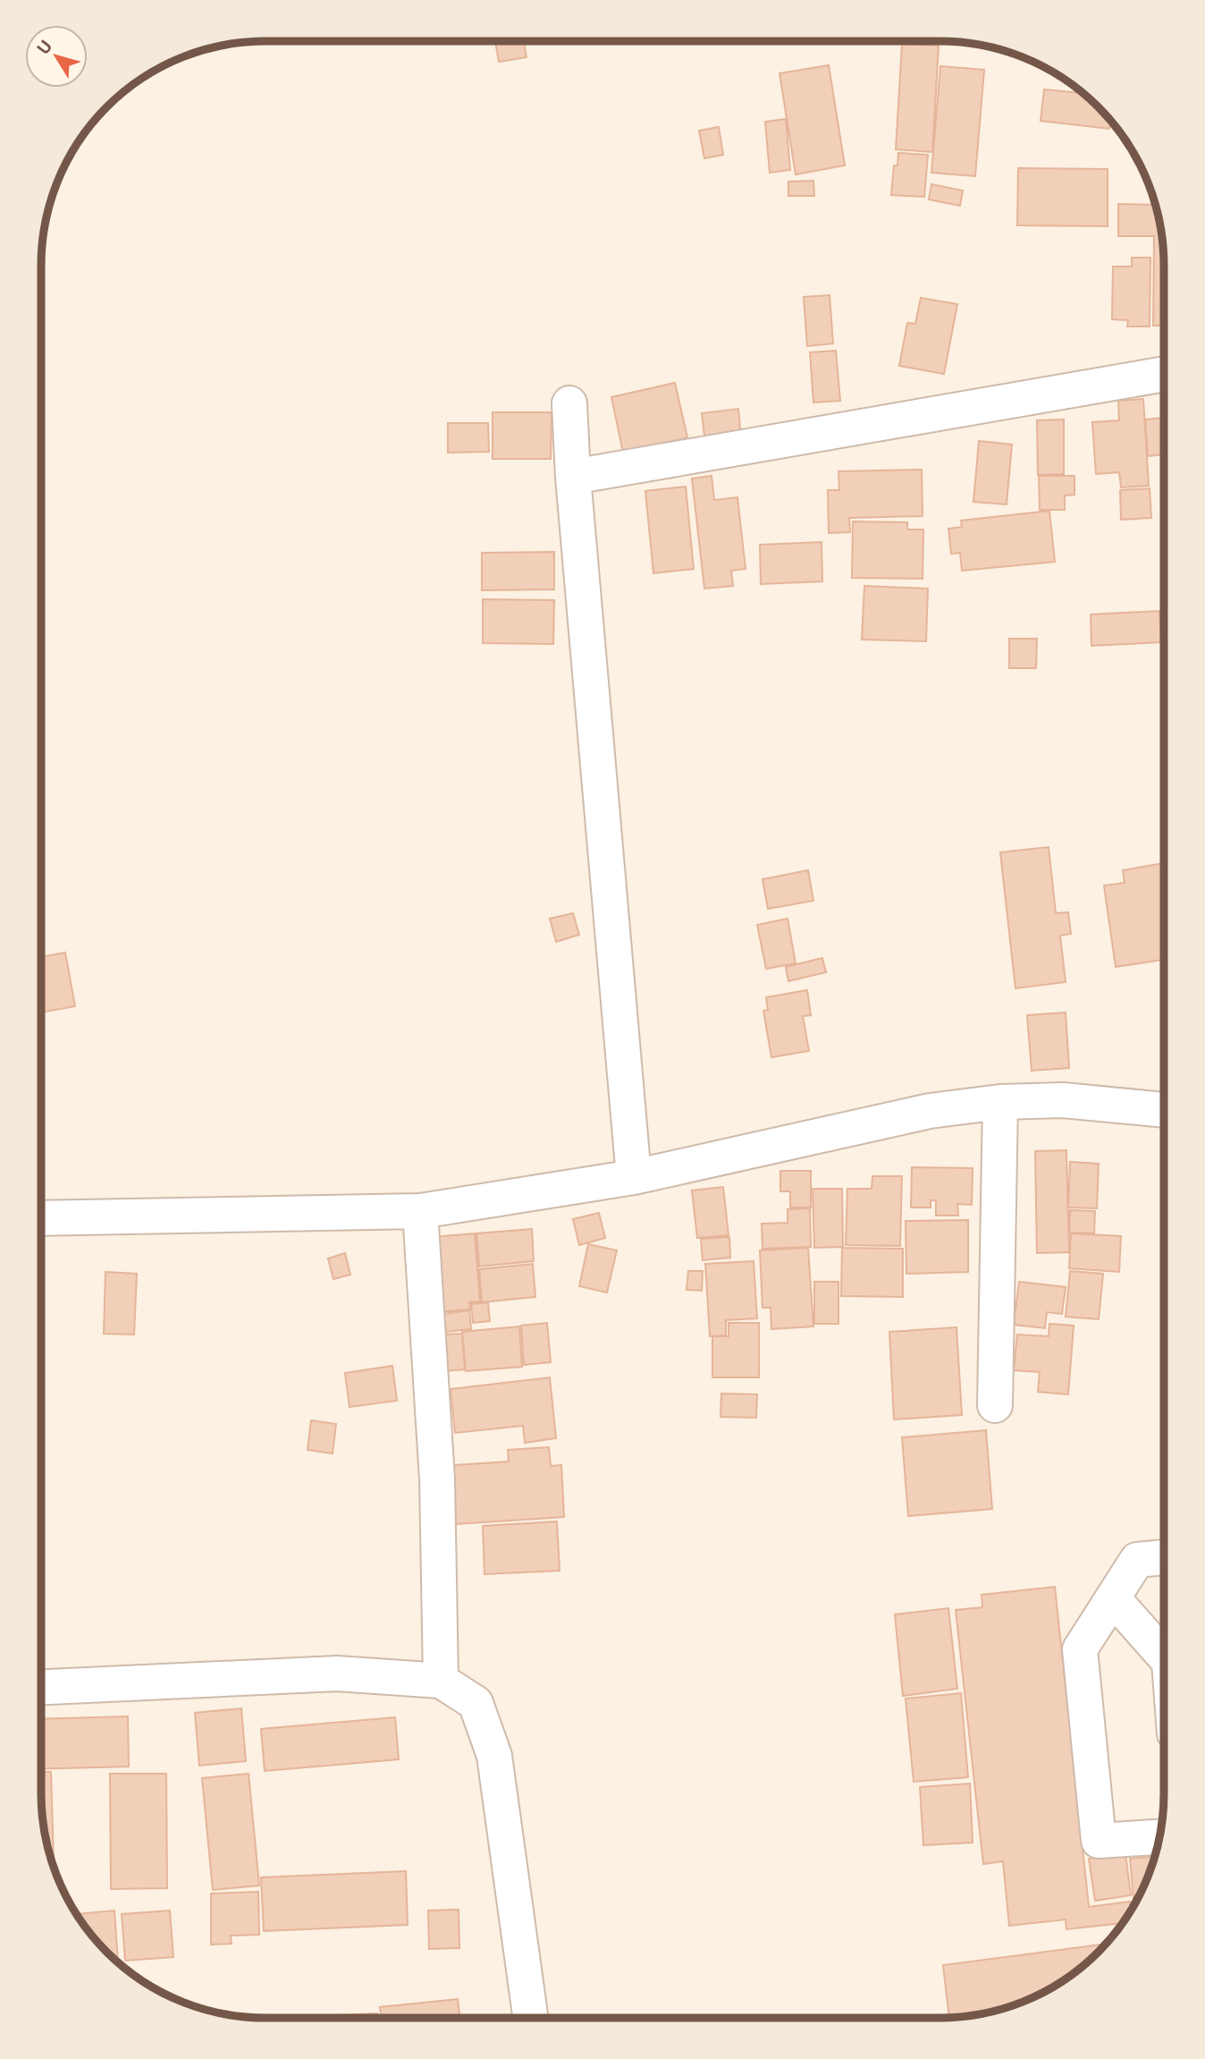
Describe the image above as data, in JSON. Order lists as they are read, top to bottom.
{
  "north": "top left"
}
